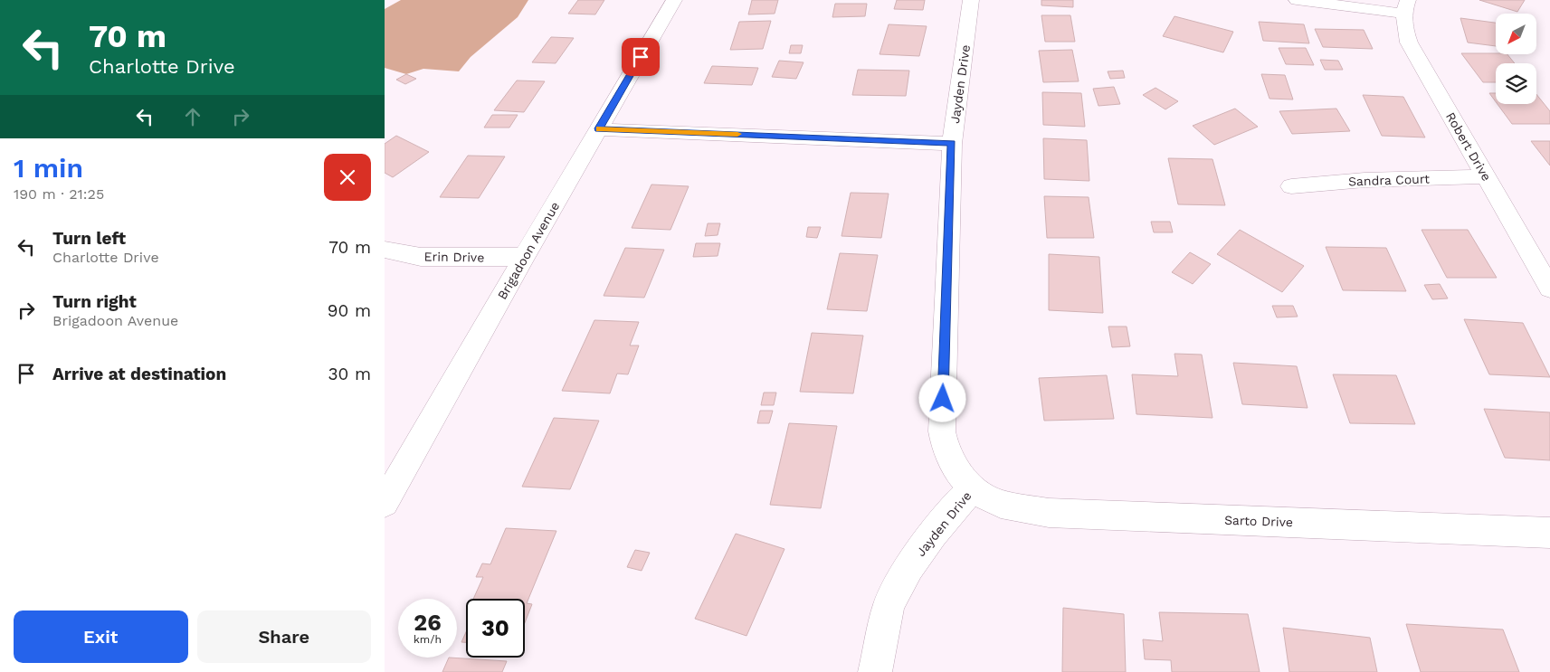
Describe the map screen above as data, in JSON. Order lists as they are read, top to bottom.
{
  "streets": {
    "street": [
      "Jayden Drive",
      "Robert Drive",
      "Sandra Court",
      "Brigadoon Avenue",
      "Erin Drive",
      "Sarto Drive"
    ]
  },
  "crossings": [
    ["Jayden Drive", "Sarto Drive"],
    ["Robert Drive", "Sandra Court"],
    ["Brigadoon Avenue", "Erin Drive"]
  ],
  "north": "bottom left",
  "page": {
    "turn": ["70 m", "Charlotte Drive"],
    "heading": ["1 min", "190 m · 21:25"],
    "list": [
      {
        "name": "Turn left",
        "note": "Charlotte Drive",
        "value": "70 m"
      },
      {
        "name": "Turn right",
        "note": "Brigadoon Avenue",
        "value": "90 m"
      },
      {
        "name": "Arrive at destination",
        "value": "30 m"
      }
    ],
    "speed": "26 km/h",
    "limit": "30",
    "buttons": ["Exit", "Share"]
  }
}
